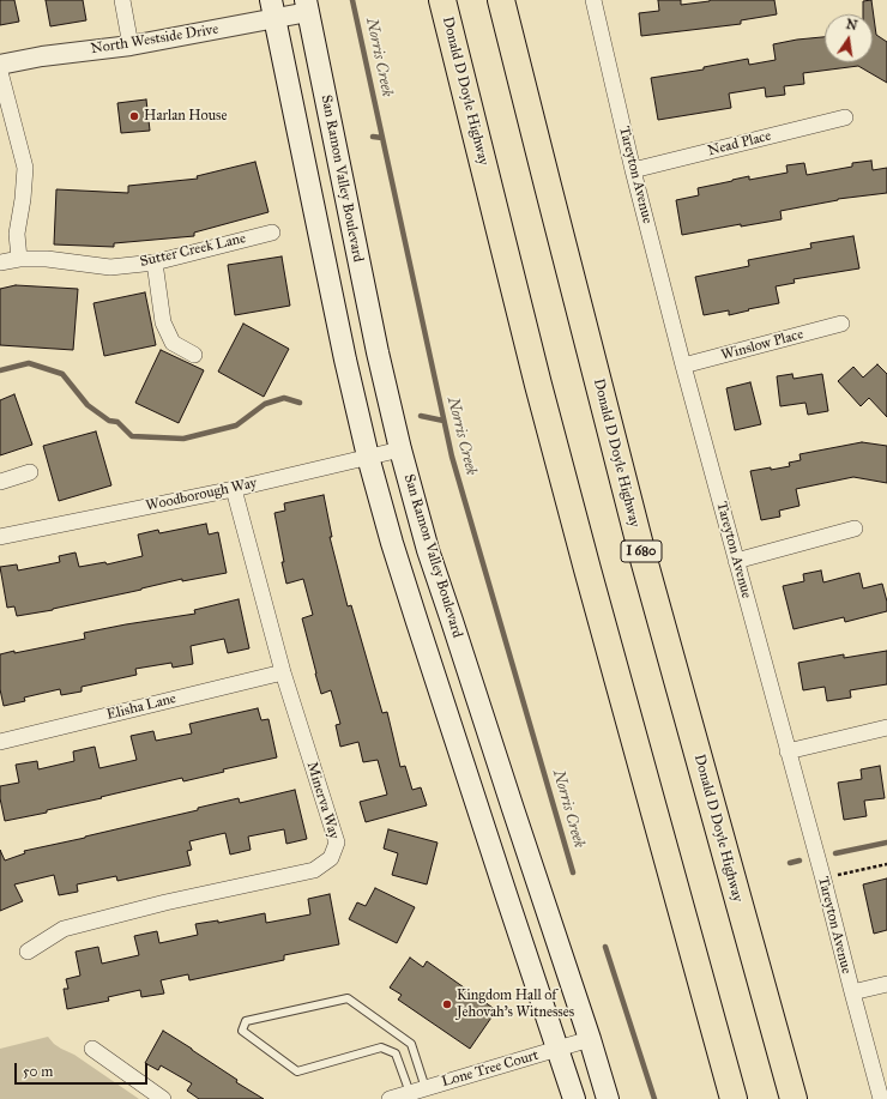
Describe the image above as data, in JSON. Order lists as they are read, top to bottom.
{
  "streets": {
    "highway": ["Donald D Doyle Highway", "I 680"],
    "main road": ["San Ramon Valley Boulevard"],
    "street": [
      "North Westside Drive",
      "Nead Place",
      "Tareyton Avenue",
      "Sutter Creek Lane",
      "Winslow Place",
      "Woodborough Way",
      "Elisha Lane",
      "Minerva Way",
      "Lone Tree Court"
    ]
  },
  "crossings": [
    ["North Westside Drive", "San Ramon Valley Boulevard"],
    ["Nead Place", "Tareyton Avenue"],
    ["Tareyton Avenue", "Winslow Place"],
    ["San Ramon Valley Boulevard", "Woodborough Way"],
    ["San Ramon Valley Boulevard", "Lone Tree Court"],
    ["Woodborough Way", "Minerva Way"],
    ["Elisha Lane", "Minerva Way"]
  ],
  "water": ["Norris Creek"],
  "places": ["Harlan House", "Kingdom Hall of Jehovah's Witnesses"],
  "scale_bar": "50 m",
  "north": "top"
}
